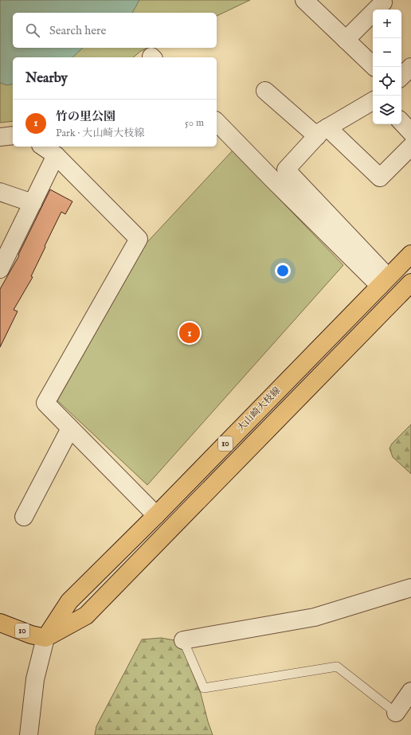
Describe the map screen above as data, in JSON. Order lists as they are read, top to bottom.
{
  "streets": {
    "main road": ["大山崎大枝線", "10"]
  },
  "crossings": [
    ["大山崎大枝線", "10"]
  ],
  "page": {
    "map_buttons": ["+", "−"],
    "search": "Search here",
    "heading": "Nearby",
    "list": [
      {
        "mark": "1",
        "name": "竹の里公園",
        "note": "Park · 大山崎大枝線",
        "value": "50 m"
      }
    ],
    "pins": "1"
  }
}
